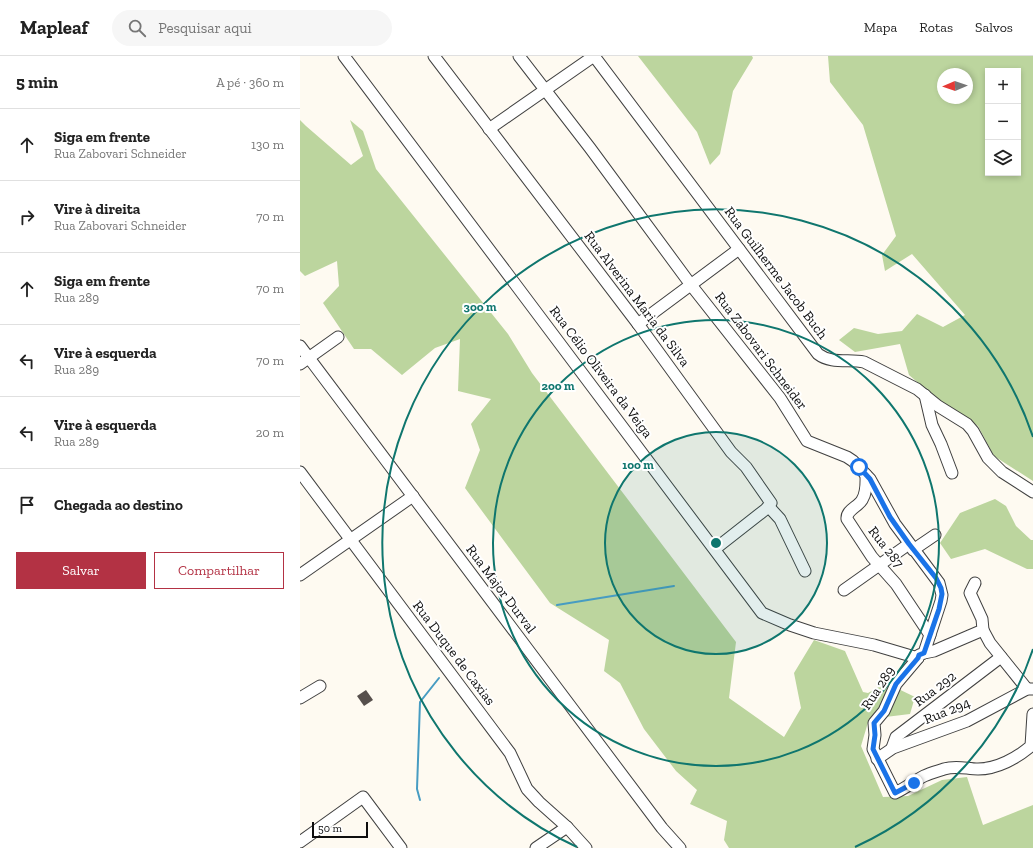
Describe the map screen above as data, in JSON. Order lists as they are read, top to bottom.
{
  "streets": {
    "street": [
      "Rua Guilherme Jacob Buch",
      "Rua Alverina Maria da Silva",
      "Rua Zabovari Schneider",
      "Rua Célio Oliveira da Veiga",
      "Rua 287",
      "Rua Major Durval",
      "Rua Duque de Caxias",
      "Rua 289",
      "Rua 292",
      "Rua 294"
    ]
  },
  "crossings": [
    ["Rua Zabovari Schneider", "Rua Célio Oliveira da Veiga"],
    ["Rua Zabovari Schneider", "Rua 287"],
    ["Rua Zabovari Schneider", "Rua 289"],
    ["Rua Célio Oliveira da Veiga", "Rua 289"],
    ["Rua 289", "Rua 294"],
    ["Rua 292", "Rua 294"]
  ],
  "scale_bar": "50 m",
  "north": "left",
  "page": {
    "header": "Mapleaf",
    "search": "Pesquisar aqui",
    "nav": ["Mapa", "Rotas", "Salvos"],
    "heading": ["5 min", "A pé · 360 m"],
    "map_buttons": ["+", "−"],
    "list": [
      ["Siga em frente", "Rua Zabovari Schneider", "130 m"],
      ["Vire à direita", "Rua Zabovari Schneider", "70 m"],
      ["Siga em frente", "Rua 289", "70 m"],
      ["Vire à esquerda", "Rua 289", "70 m"],
      ["Vire à esquerda", "Rua 289", "20 m"],
      "Chegada ao destino"
    ],
    "buttons": ["Salvar", "Compartilhar"],
    "scale": "50 m"
  },
  "rings": ["300 m", "200 m", "100 m"]
}
